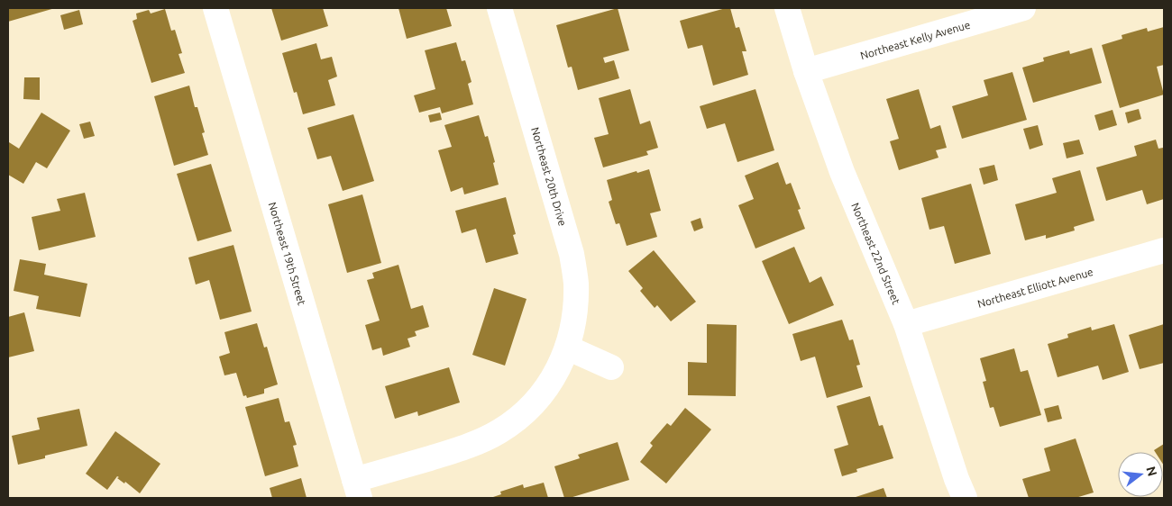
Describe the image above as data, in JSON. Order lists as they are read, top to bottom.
{
  "streets": {
    "street": [
      "Northeast Kelly Avenue",
      "Northeast 20th Drive",
      "Northeast 19th Street",
      "Northeast 22nd Street",
      "Northeast Elliott Avenue"
    ]
  },
  "crossings": [
    ["Northeast Kelly Avenue", "Northeast 22nd Street"],
    ["Northeast 20th Drive", "Northeast 19th Street"],
    ["Northeast 22nd Street", "Northeast Elliott Avenue"]
  ],
  "north": "right"
}
